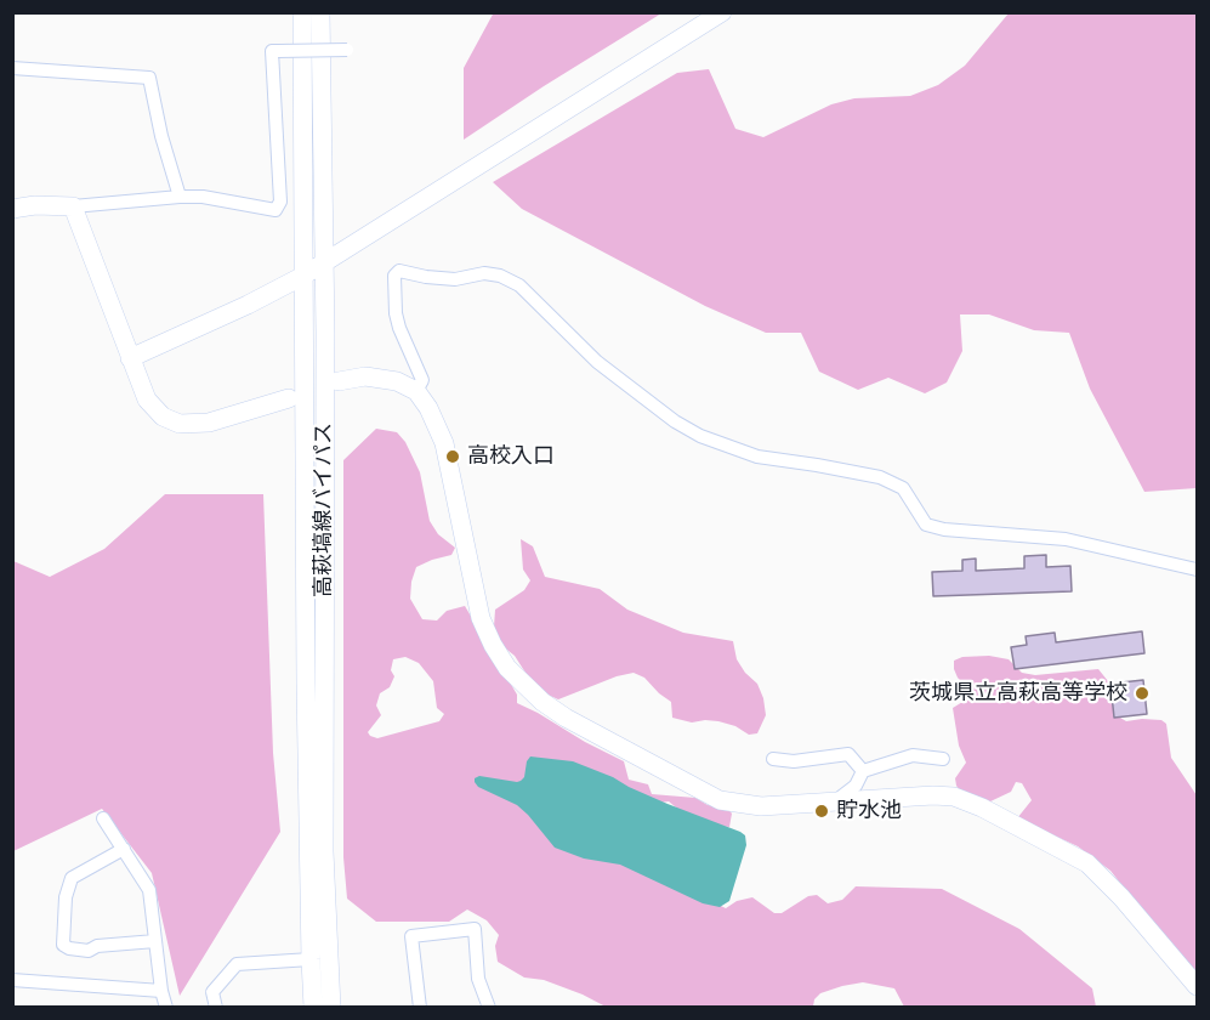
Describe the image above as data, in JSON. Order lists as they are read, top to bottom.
{
  "streets": {
    "street": ["高萩塙線バイパス"]
  },
  "places": ["高校入口", "茨城県立高萩高等学校", "貯水池"]
}
